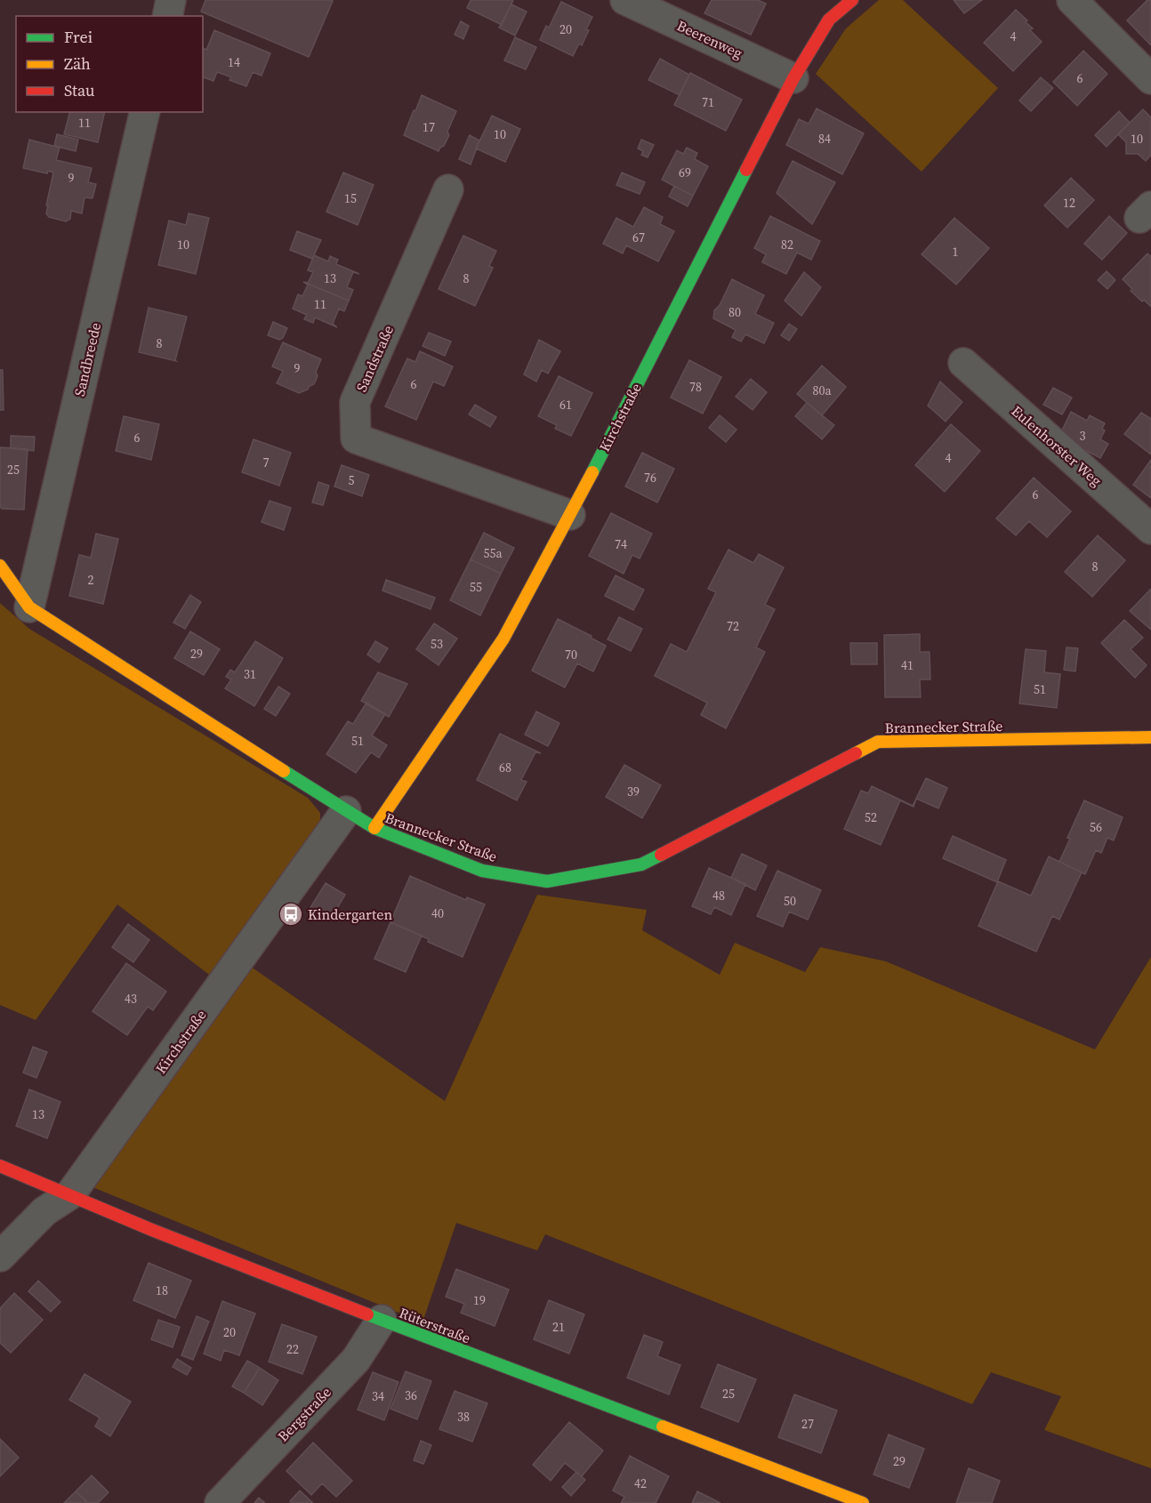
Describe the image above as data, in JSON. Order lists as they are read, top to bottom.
{
  "streets": {
    "street": [
      "Beerenweg",
      "Sandstraße",
      "Sandbreede",
      "Kirchstraße",
      "Eulenhorster Weg",
      "Brannecker Straße",
      "Rüterstraße",
      "Bergstraße"
    ]
  },
  "crossings": [
    ["Beerenweg", "Kirchstraße"],
    ["Sandstraße", "Kirchstraße"],
    ["Sandbreede", "Brannecker Straße"],
    ["Kirchstraße", "Brannecker Straße"],
    ["Kirchstraße", "Rüterstraße"],
    ["Rüterstraße", "Bergstraße"]
  ],
  "places": {
    "bus stop": ["Kindergarten"]
  },
  "house_numbers": [
    "20",
    "4",
    "14",
    "6",
    "71",
    "11",
    "17",
    "10",
    "84",
    "10",
    "69",
    "9",
    "15",
    "12",
    "67",
    "10",
    "82",
    "1",
    "13",
    "8",
    "11",
    "80",
    "8",
    "9",
    "6",
    "78",
    "80a",
    "61",
    "3",
    "6",
    "4",
    "7",
    "25",
    "76",
    "5",
    "6",
    "74",
    "55a",
    "8",
    "2",
    "55",
    "72",
    "53",
    "29",
    "70",
    "41",
    "31",
    "51",
    "51",
    "68",
    "39",
    "52",
    "56",
    "48",
    "50",
    "40",
    "43",
    "13",
    "18",
    "19",
    "21",
    "20",
    "22",
    "25",
    "36",
    "34",
    "38",
    "27",
    "29",
    "42"
  ],
  "legend": ["Frei", "Zäh", "Stau"]
}
